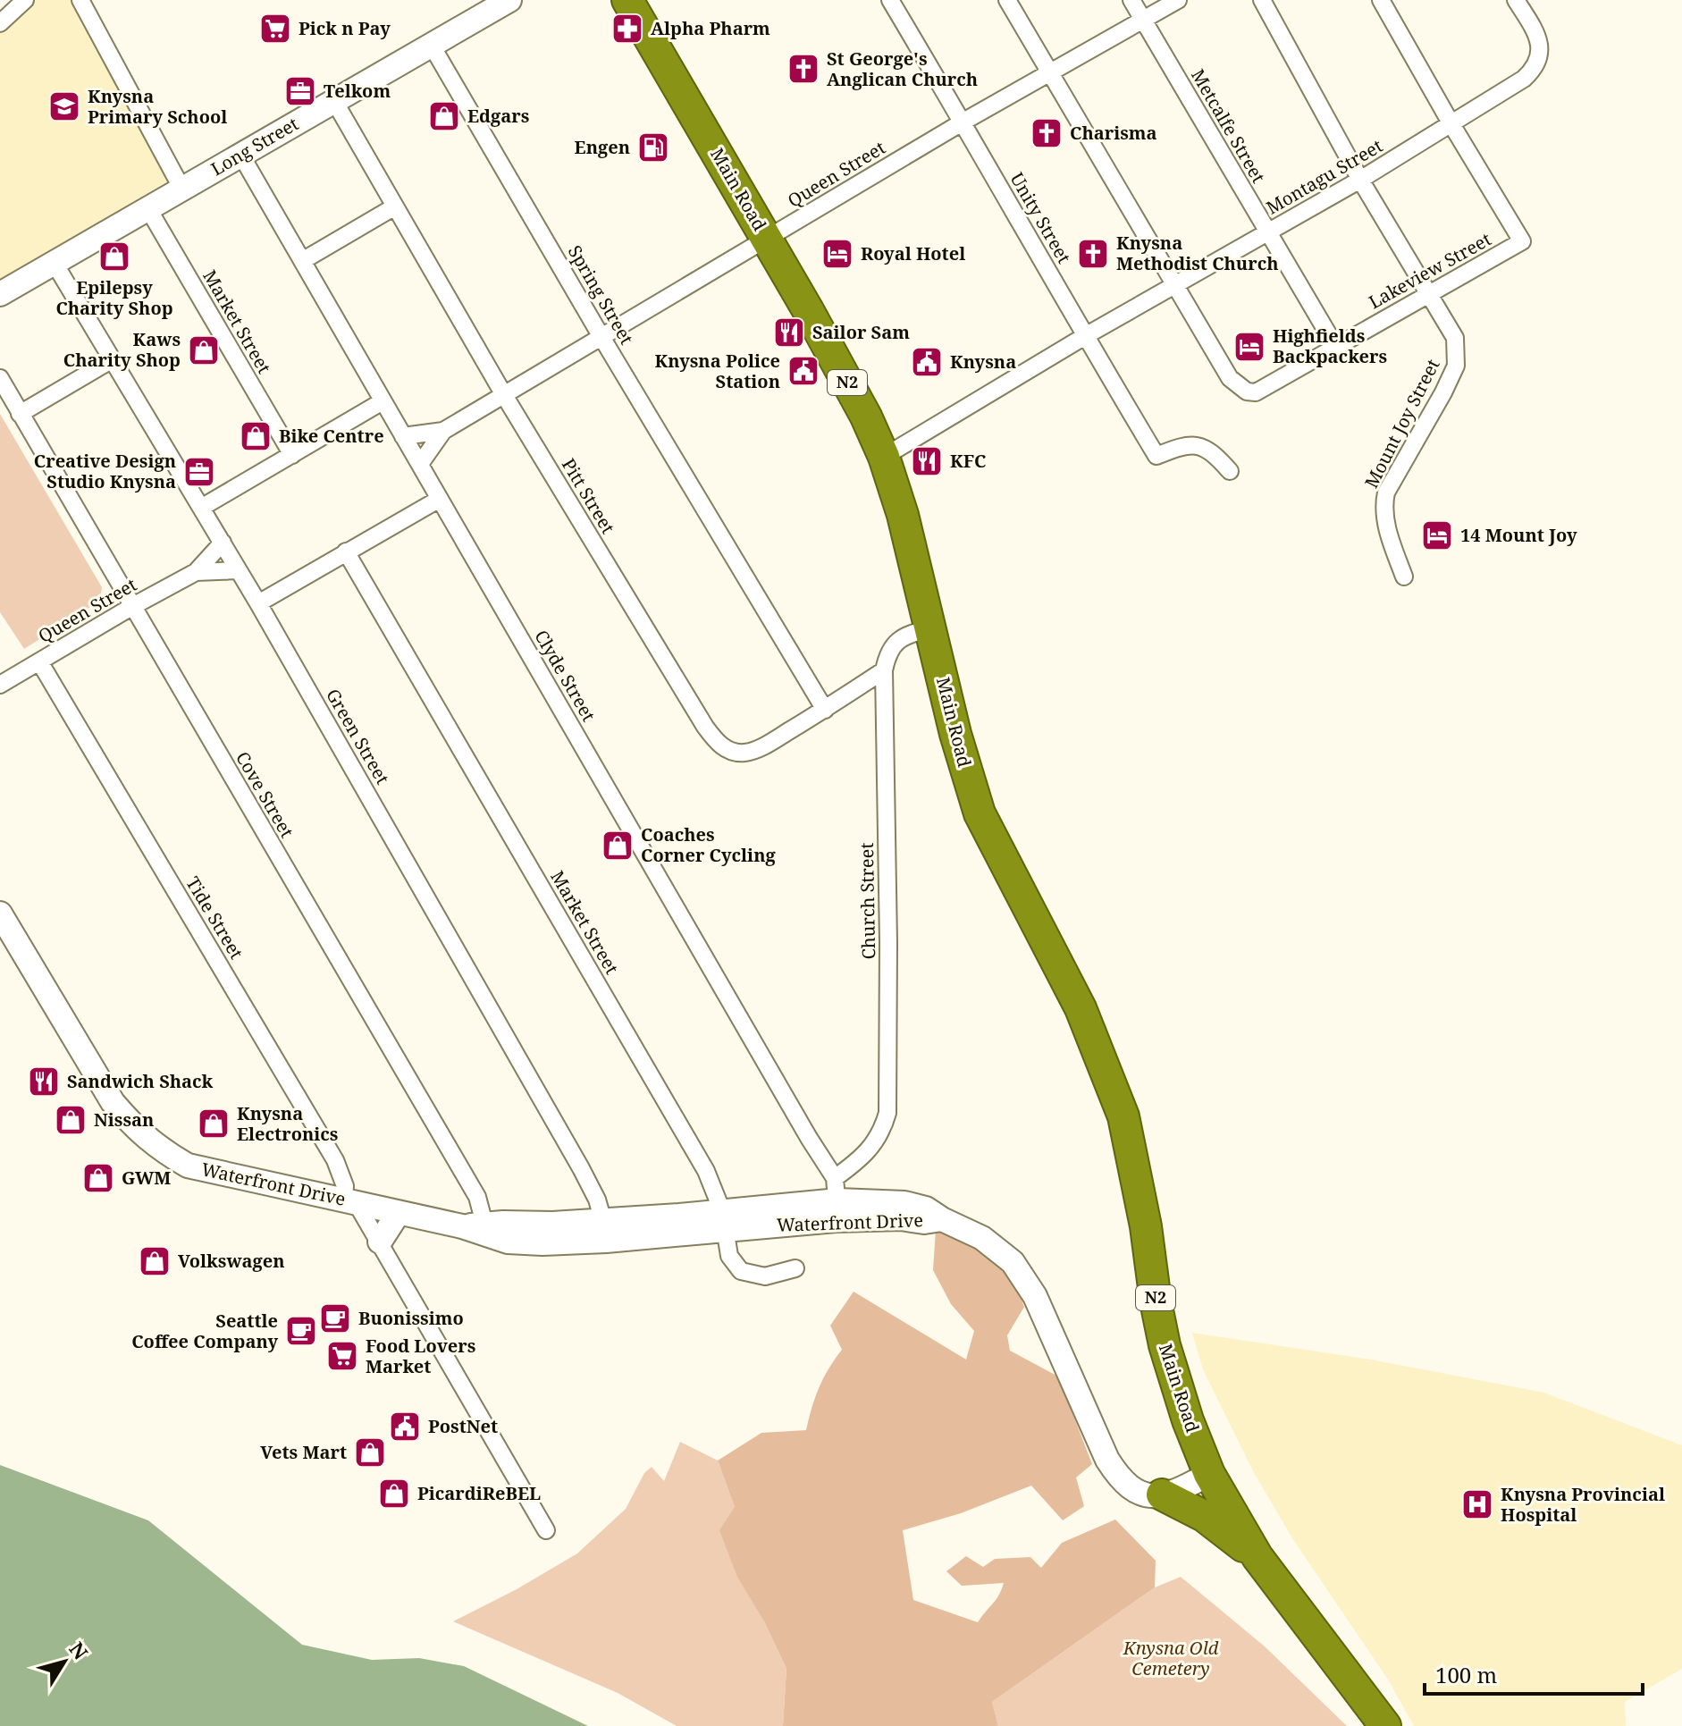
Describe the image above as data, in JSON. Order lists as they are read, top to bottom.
{
  "streets": {
    "highway": ["Main Road", "N2"],
    "street": [
      "Metcalfe Street",
      "Long Street",
      "Queen Street",
      "Montagu Street",
      "Unity Street",
      "Lakeview Street",
      "Spring Street",
      "Market Street",
      "Mount Joy Street",
      "Pitt Street",
      "Clyde Street",
      "Green Street",
      "Cove Street",
      "Church Street",
      "Tide Street",
      "Waterfront Drive"
    ]
  },
  "crossings": [
    ["Metcalfe Street", "Queen Street"],
    ["Metcalfe Street", "Montagu Street"],
    ["Metcalfe Street", "Lakeview Street"],
    ["Long Street", "Spring Street"],
    ["Long Street", "Market Street"],
    ["Long Street", "Pitt Street"],
    ["Long Street", "Clyde Street"],
    ["Long Street", "Green Street"],
    ["Queen Street", "Main Road"],
    ["Queen Street", "Unity Street"],
    ["Queen Street", "Spring Street"],
    ["Queen Street", "Pitt Street"],
    ["Queen Street", "Clyde Street"],
    ["Queen Street", "Green Street"],
    ["Queen Street", "Cove Street"],
    ["Queen Street", "Tide Street"],
    ["Montagu Street", "Main Road"],
    ["Montagu Street", "Unity Street"],
    ["Montagu Street", "Lakeview Street"],
    ["Montagu Street", "Mount Joy Street"],
    ["Main Road", "N2"],
    ["Main Road", "Church Street"],
    ["Lakeview Street", "Mount Joy Street"],
    ["Spring Street", "Pitt Street"],
    ["Market Street", "Waterfront Drive"],
    ["Pitt Street", "Church Street"],
    ["Clyde Street", "Church Street"],
    ["Clyde Street", "Waterfront Drive"],
    ["Green Street", "Waterfront Drive"],
    ["Cove Street", "Waterfront Drive"],
    ["Church Street", "Waterfront Drive"],
    ["Tide Street", "Waterfront Drive"]
  ],
  "parks": ["Knysna Old Cemetery"],
  "places": {
    "supermarket": ["Pick n Pay", "Food Lovers Market"],
    "pharmacy": ["Alpha Pharm"],
    "church": ["St George's Anglican Church", "Charisma", "Knysna Methodist Church"],
    "office": ["Telkom", "Creative Design Studio Knysna"],
    "school or university": ["Knysna Primary School"],
    "shop": [
      "Edgars",
      "Epilepsy Charity Shop",
      "Kaws Charity Shop",
      "Bike Centre",
      "Coaches Corner Cycling",
      "Nissan",
      "Knysna Electronics",
      "GWM",
      "Volkswagen",
      "Vets Mart",
      "PicardiReBEL"
    ],
    "fuel station": ["Engen"],
    "hotel": ["Royal Hotel", "Highfields Backpackers", "14 Mount Joy"],
    "restaurant": ["Sailor Sam", "KFC", "Sandwich Shack"],
    "public building": ["Knysna", "Knysna Police Station", "PostNet"],
    "cafe": ["Buonissimo", "Seattle Coffee Company"],
    "hospital": ["Knysna Provincial Hospital"]
  },
  "scale_bar": "100 m",
  "north": "top right"
}
